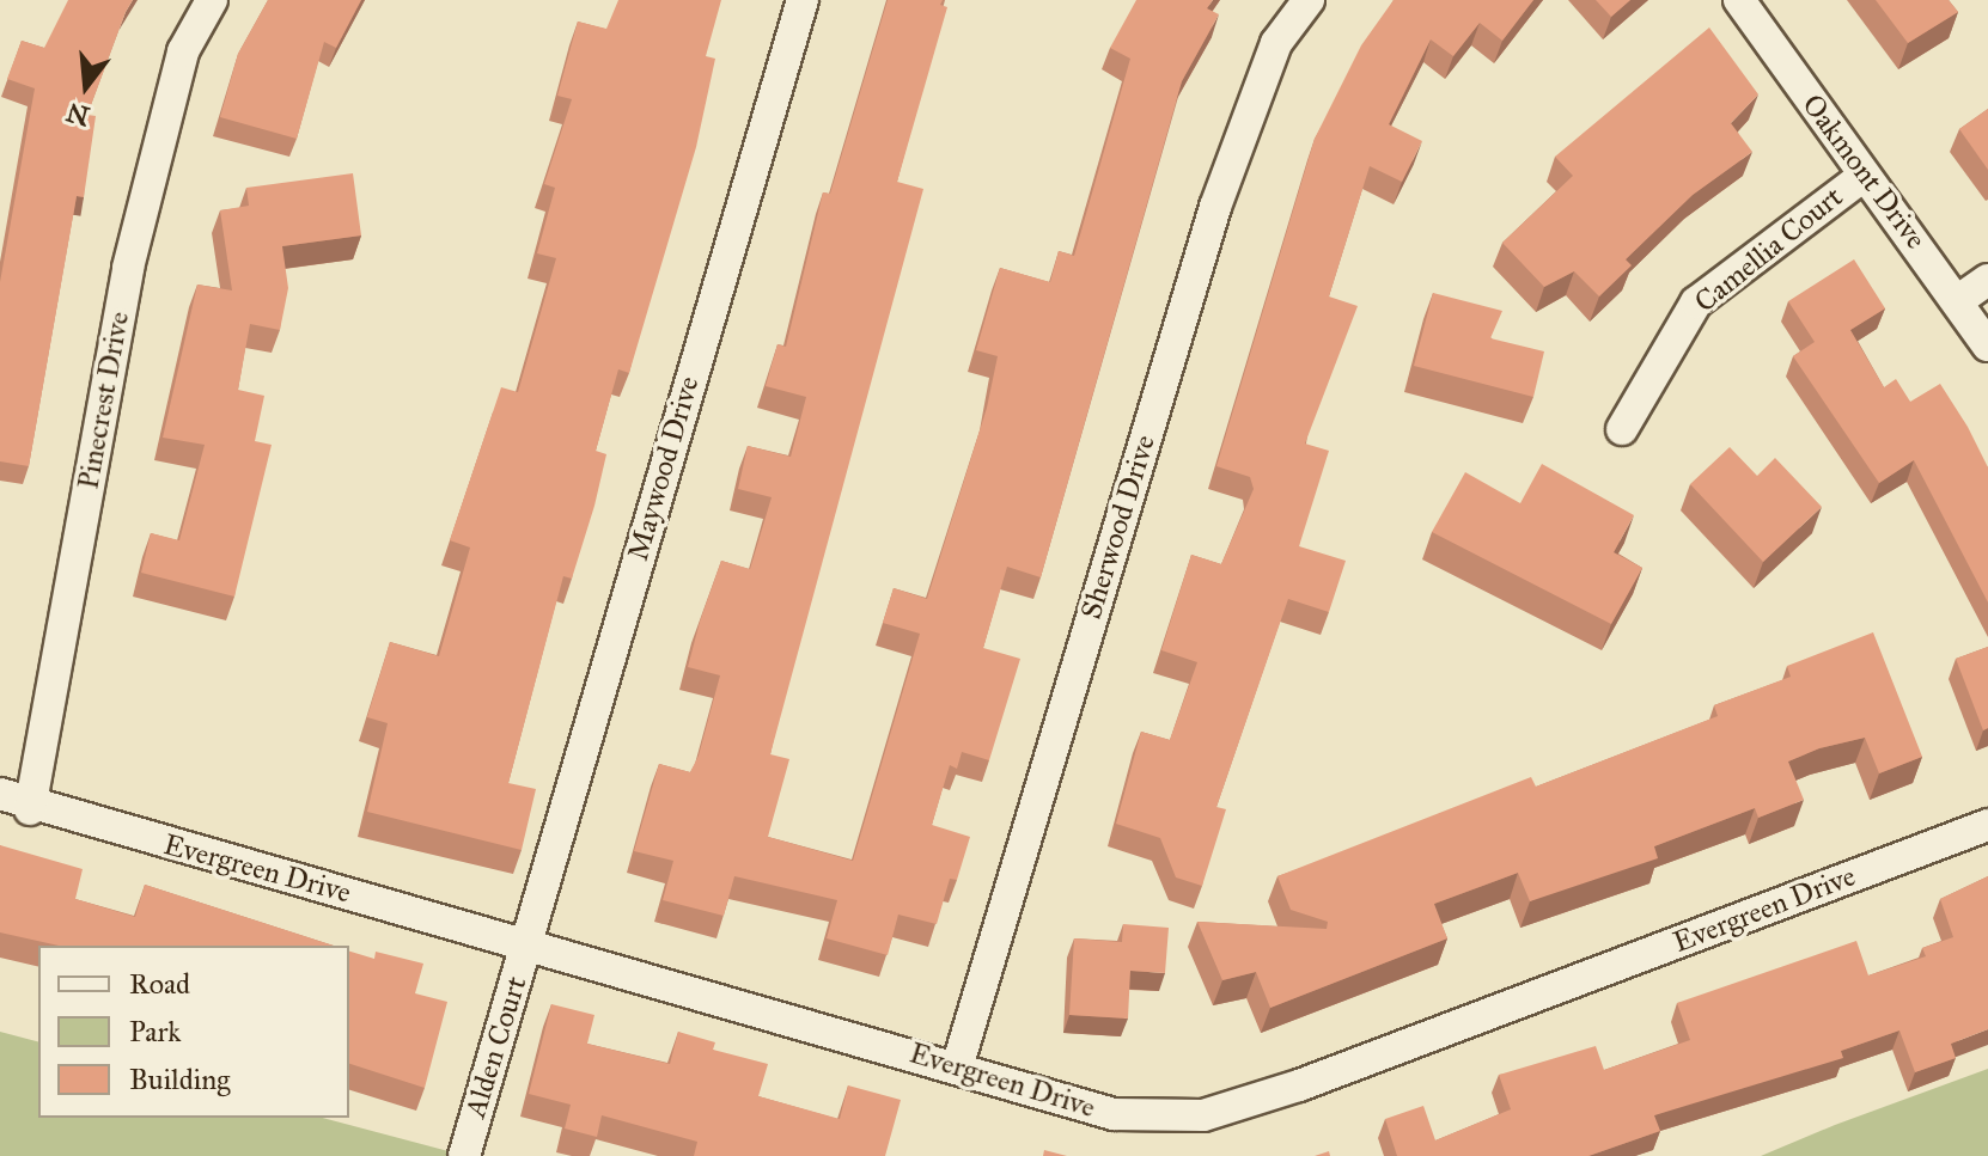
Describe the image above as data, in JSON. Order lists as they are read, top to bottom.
{
  "streets": {
    "street": [
      "Oakmont Drive",
      "Camellia Court",
      "Pinecrest Drive",
      "Maywood Drive",
      "Sherwood Drive",
      "Evergreen Drive",
      "Alden Court"
    ]
  },
  "crossings": [
    ["Oakmont Drive", "Camellia Court"],
    ["Pinecrest Drive", "Evergreen Drive"],
    ["Maywood Drive", "Evergreen Drive"],
    ["Maywood Drive", "Alden Court"],
    ["Sherwood Drive", "Evergreen Drive"],
    ["Evergreen Drive", "Alden Court"]
  ],
  "legend": ["Road", "Park", "Building"],
  "north": "bottom"
}
